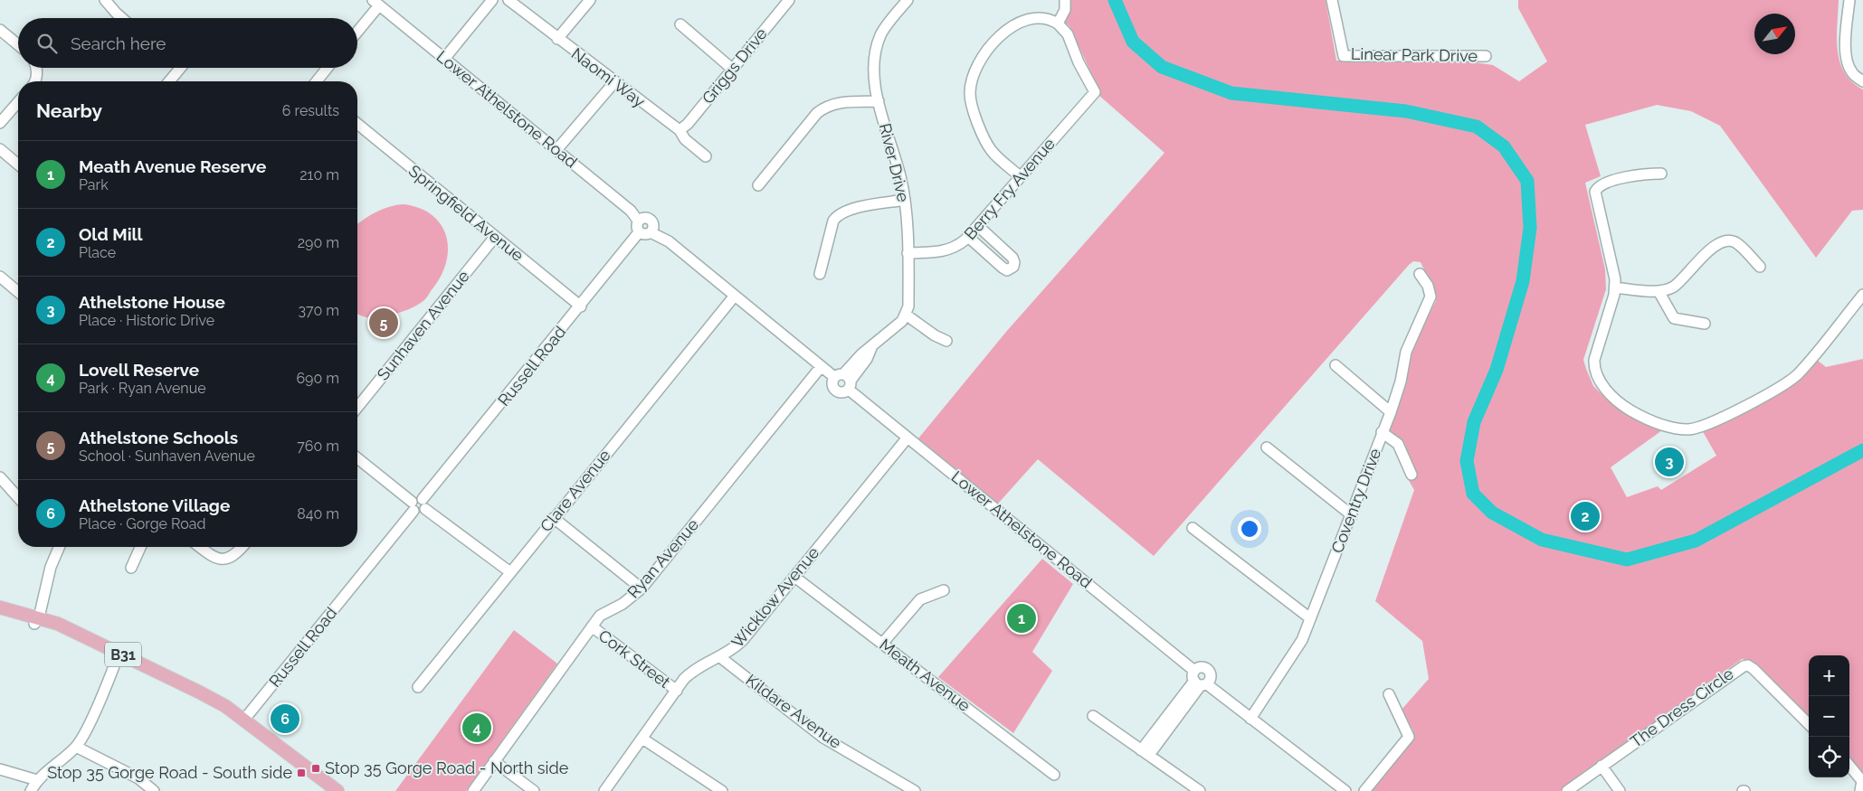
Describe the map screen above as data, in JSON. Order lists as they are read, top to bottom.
{
  "streets": {
    "main road": ["B31"],
    "street": [
      "Linear Park Drive",
      "Griggs Drive",
      "Naomi Way",
      "Lower Athelstone Road",
      "River Drive",
      "Berry Fry Avenue",
      "Springfield Avenue",
      "Sunhaven Avenue",
      "Russell Road",
      "Clare Avenue",
      "Coventry Drive",
      "Ryan Avenue",
      "Wicklow Avenue",
      "Cork Street",
      "Meath Avenue",
      "The Dress Circle",
      "Kildare Avenue"
    ]
  },
  "crossings": [
    ["Griggs Drive", "Naomi Way"],
    ["Lower Athelstone Road", "Russell Road"],
    ["Lower Athelstone Road", "Clare Avenue"],
    ["Lower Athelstone Road", "Coventry Drive"],
    ["Lower Athelstone Road", "Ryan Avenue"],
    ["Lower Athelstone Road", "Wicklow Avenue"],
    ["River Drive", "Berry Fry Avenue"],
    ["Springfield Avenue", "Sunhaven Avenue"],
    ["Springfield Avenue", "Russell Road"],
    ["Russell Road", "B31"],
    ["Ryan Avenue", "Cork Street"],
    ["Wicklow Avenue", "Cork Street"],
    ["Wicklow Avenue", "Meath Avenue"],
    ["Wicklow Avenue", "Kildare Avenue"]
  ],
  "places": {
    "transit": ["Stop 35 Gorge Road - North side", "Stop 35 Gorge Road - South side"]
  },
  "north": "top right",
  "page": {
    "search": "Search here",
    "heading": ["Nearby", "6 results"],
    "list": [
      {
        "mark": "1",
        "name": "Meath Avenue Reserve",
        "note": "Park",
        "value": "210 m"
      },
      {
        "mark": "2",
        "name": "Old Mill",
        "note": "Place",
        "value": "290 m"
      },
      {
        "mark": "3",
        "name": "Athelstone House",
        "note": "Place · Historic Drive",
        "value": "370 m"
      },
      {
        "mark": "4",
        "name": "Lovell Reserve",
        "note": "Park · Ryan Avenue",
        "value": "690 m"
      },
      {
        "mark": "5",
        "name": "Athelstone Schools",
        "note": "School · Sunhaven Avenue",
        "value": "760 m"
      },
      {
        "mark": "6",
        "name": "Athelstone Village",
        "note": "Place · Gorge Road",
        "value": "840 m"
      }
    ],
    "pins": [
      "5",
      "3",
      "2",
      "1",
      "6",
      "4"
    ],
    "map_buttons": ["+", "−"]
  }
}
